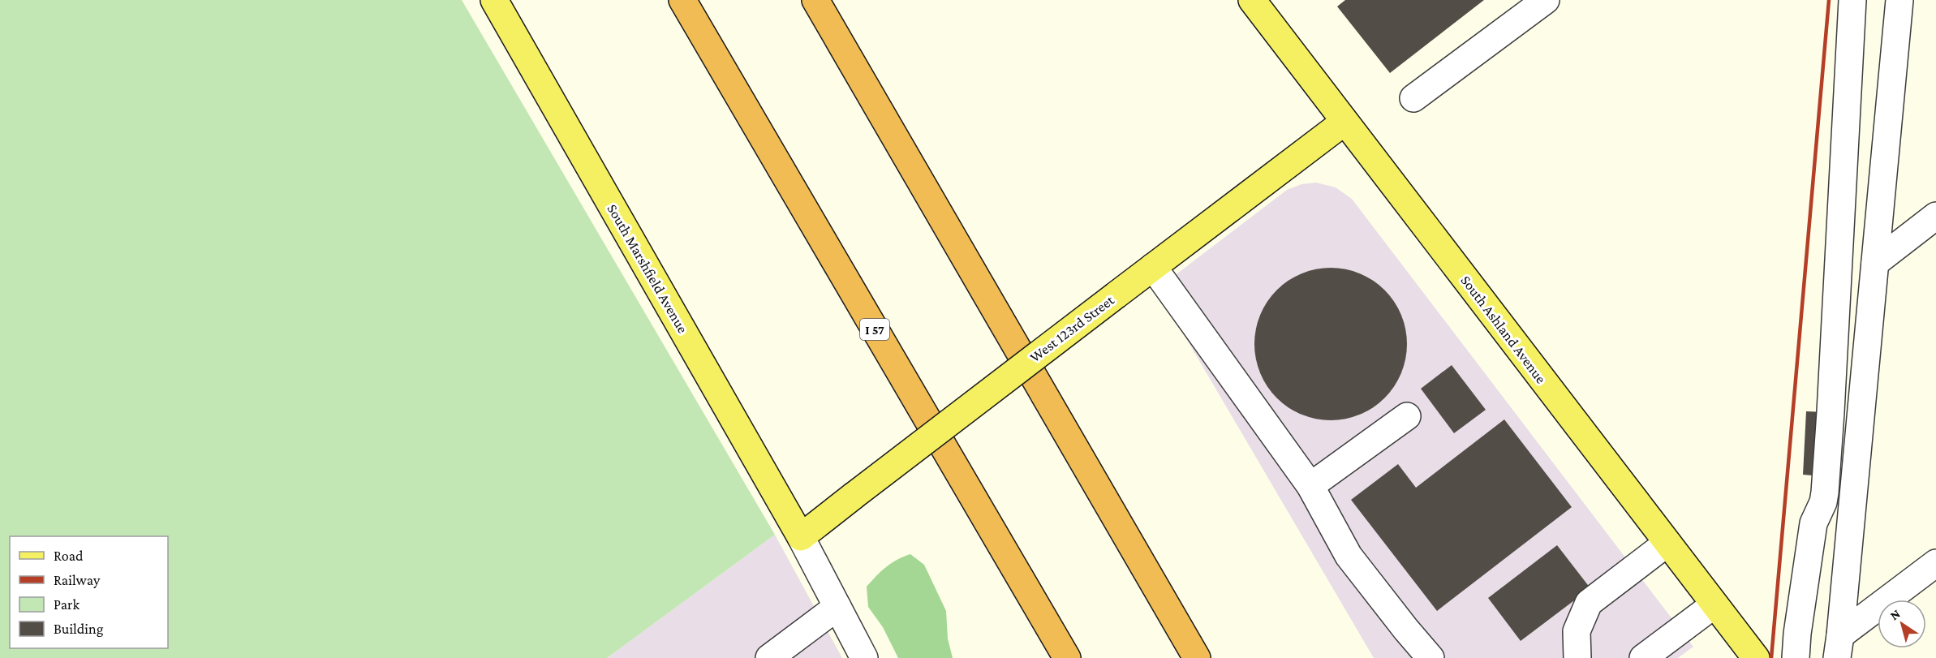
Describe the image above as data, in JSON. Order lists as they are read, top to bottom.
{
  "streets": {
    "highway": ["I 57"],
    "main road": ["South Marshfield Avenue", "West 123rd Street", "South Ashland Avenue"]
  },
  "crossings": [
    ["South Marshfield Avenue", "West 123rd Street"],
    ["West 123rd Street", "South Ashland Avenue"]
  ],
  "legend": [
    "Road",
    "Railway",
    "Park",
    "Building"
  ],
  "north": "top left"
}
